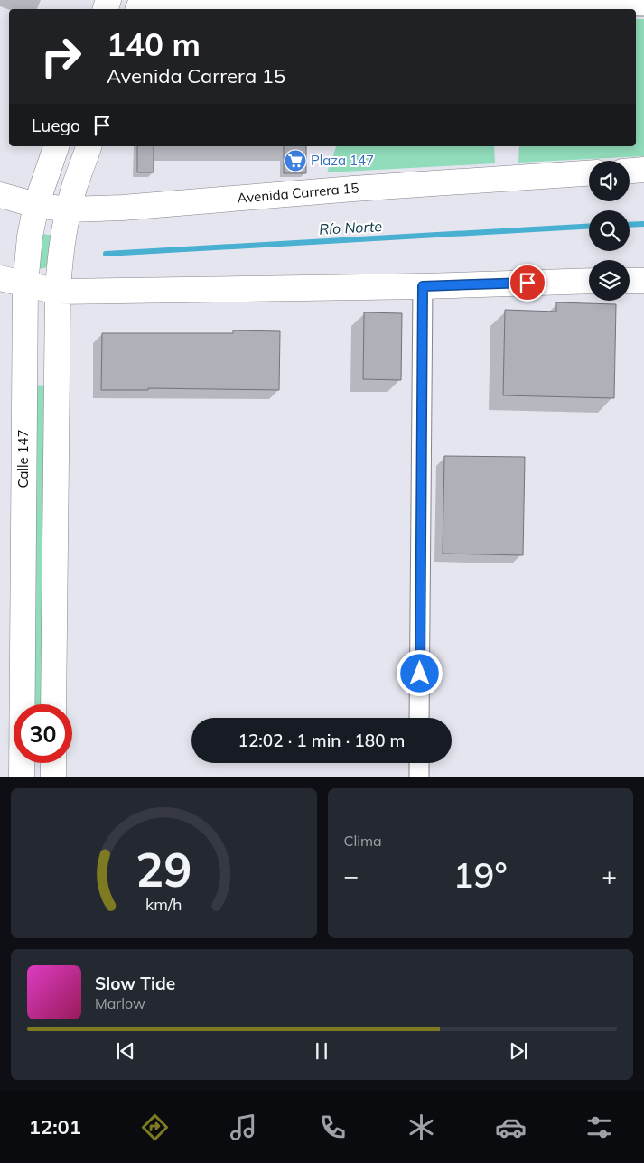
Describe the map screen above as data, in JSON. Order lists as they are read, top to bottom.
{
  "streets": {
    "main road": ["Avenida Carrera 15", "Calle 147"]
  },
  "crossings": [
    ["Avenida Carrera 15", "Calle 147"]
  ],
  "water": ["Río Norte"],
  "places": {
    "supermarket": ["Plaza 147"]
  },
  "page": {
    "turn": ["140 m", "Avenida Carrera 15"],
    "then": "Luego",
    "limit": "30",
    "trip": "12:02 · 1 min · 180 m",
    "tile": "Clima",
    "heat": ["−", "19°", "+"],
    "song": ["Slow Tide", "Marlow"],
    "tabs": "12:01",
    "gauge": ["29", "km/h"]
  }
}
